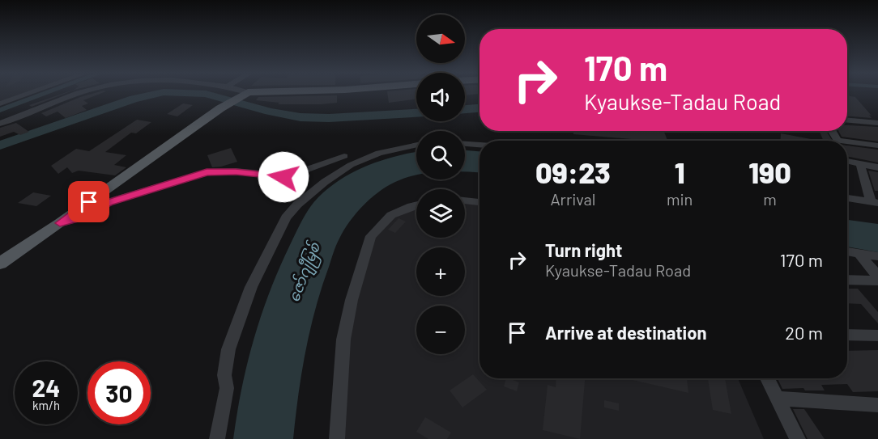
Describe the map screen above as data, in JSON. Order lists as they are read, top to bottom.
{
  "water": ["ဇော်ဂျီမြစ်"],
  "north": "right",
  "page": {
    "map_buttons": ["+", "−"],
    "turn": ["170 m", "Kyaukse-Tadau Road"],
    "eta": [
      "09:23",
      "Arrival",
      "1",
      "min",
      "190",
      "m"
    ],
    "list": [
      {
        "name": "Turn right",
        "note": "Kyaukse-Tadau Road",
        "value": "170 m"
      },
      {
        "name": "Arrive at destination",
        "value": "20 m"
      }
    ],
    "speed": "24 km/h",
    "limit": "30"
  }
}
